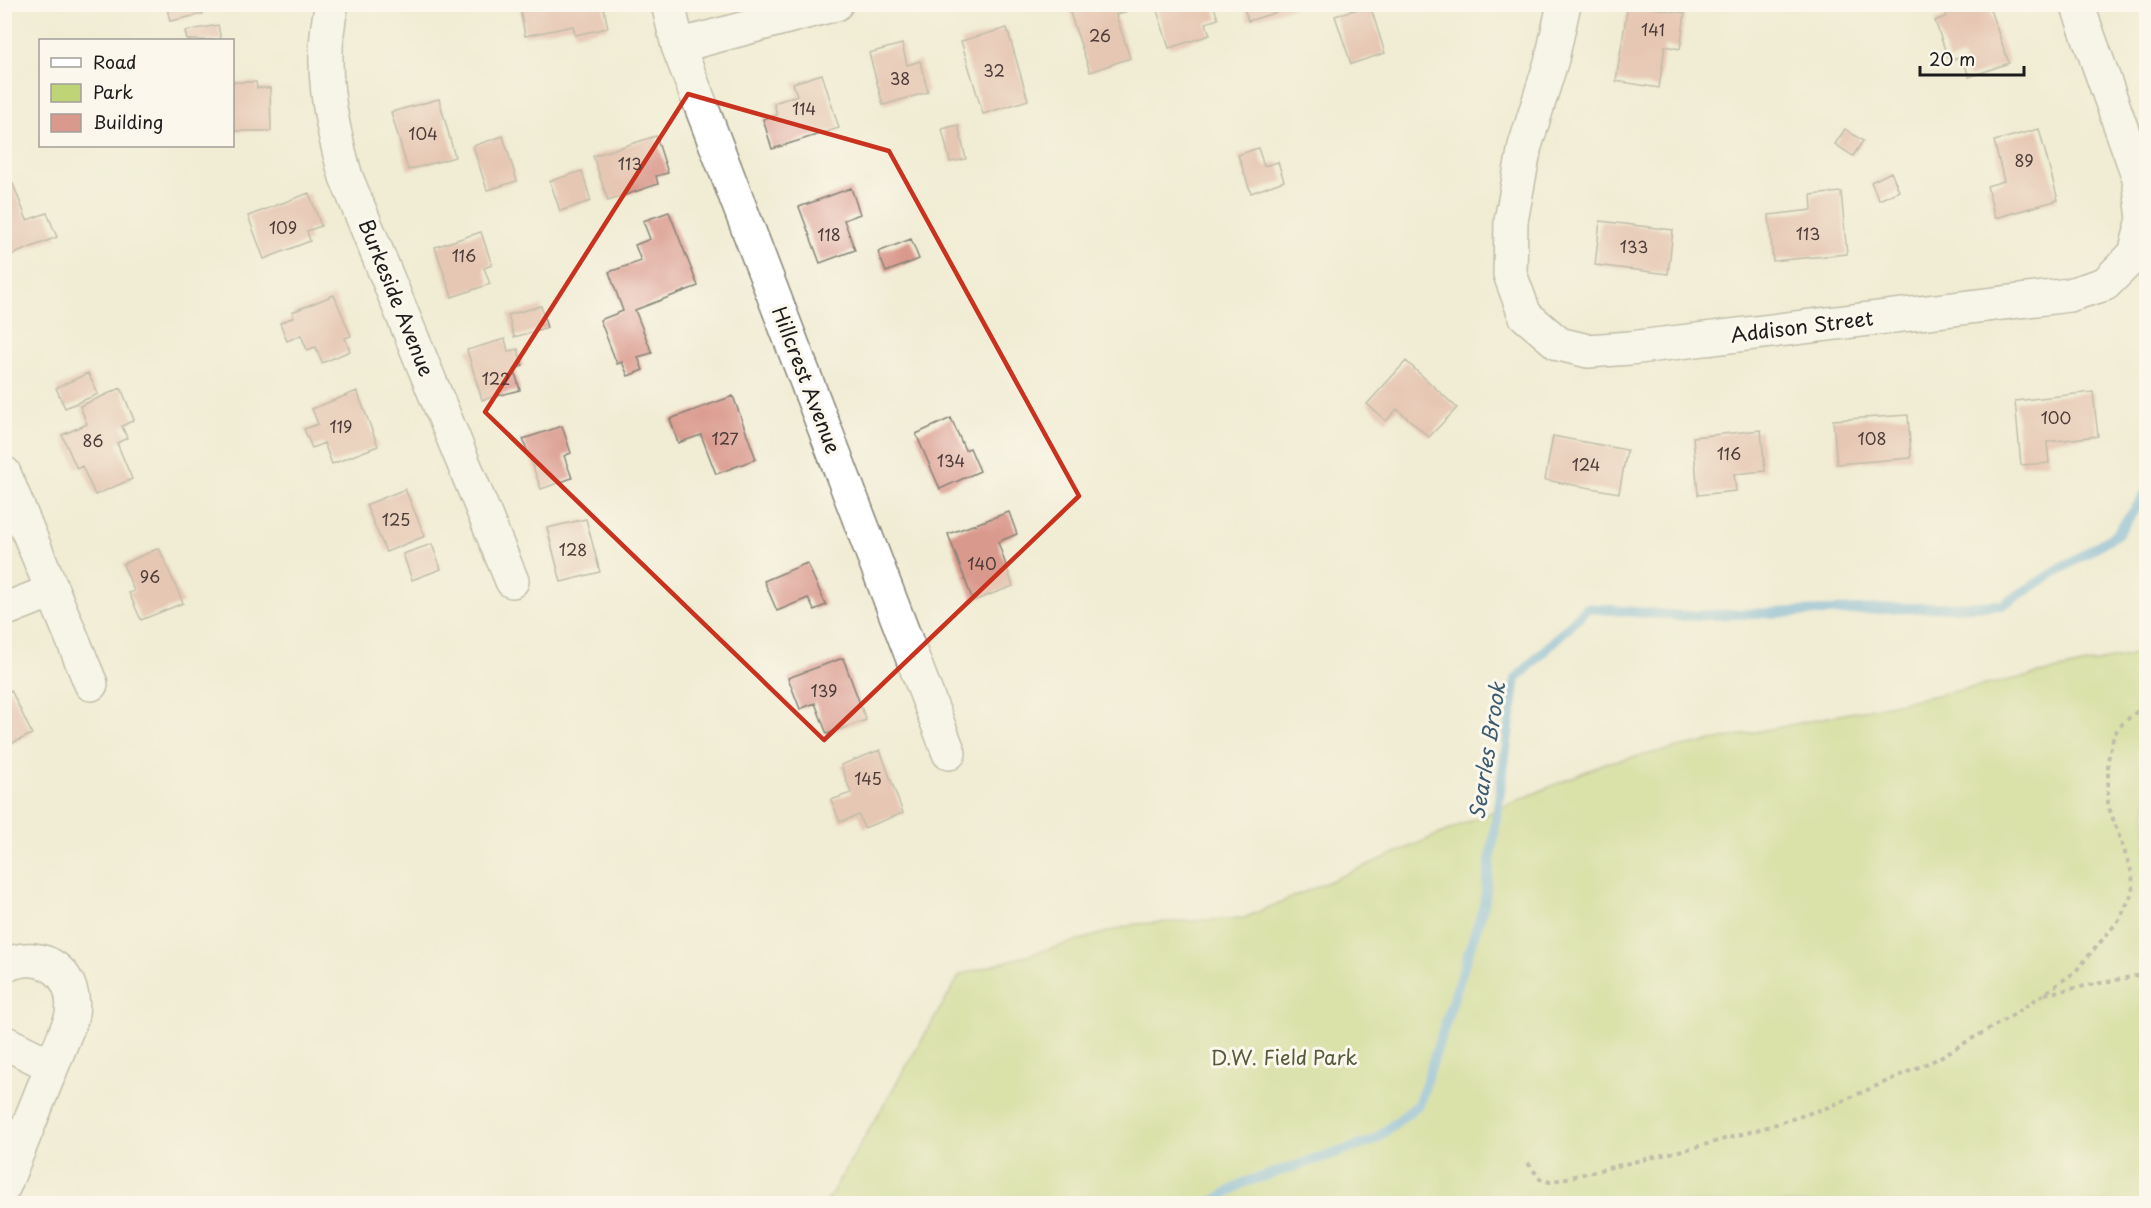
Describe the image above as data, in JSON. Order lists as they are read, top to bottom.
{
  "streets": {
    "street": ["Burkeside Avenue", "Addison Street", "Hillcrest Avenue"]
  },
  "water": ["Searles Brook"],
  "parks": ["D.W. Field Park"],
  "house_numbers": [
    "141",
    "26",
    "32",
    "38",
    "114",
    "104",
    "89",
    "113",
    "109",
    "113",
    "118",
    "133",
    "116",
    "122",
    "100",
    "119",
    "127",
    "108",
    "86",
    "116",
    "134",
    "124",
    "125",
    "128",
    "140",
    "96",
    "139",
    "145"
  ],
  "legend": ["Road", "Park", "Building"],
  "scale_bar": "20 m"
}
